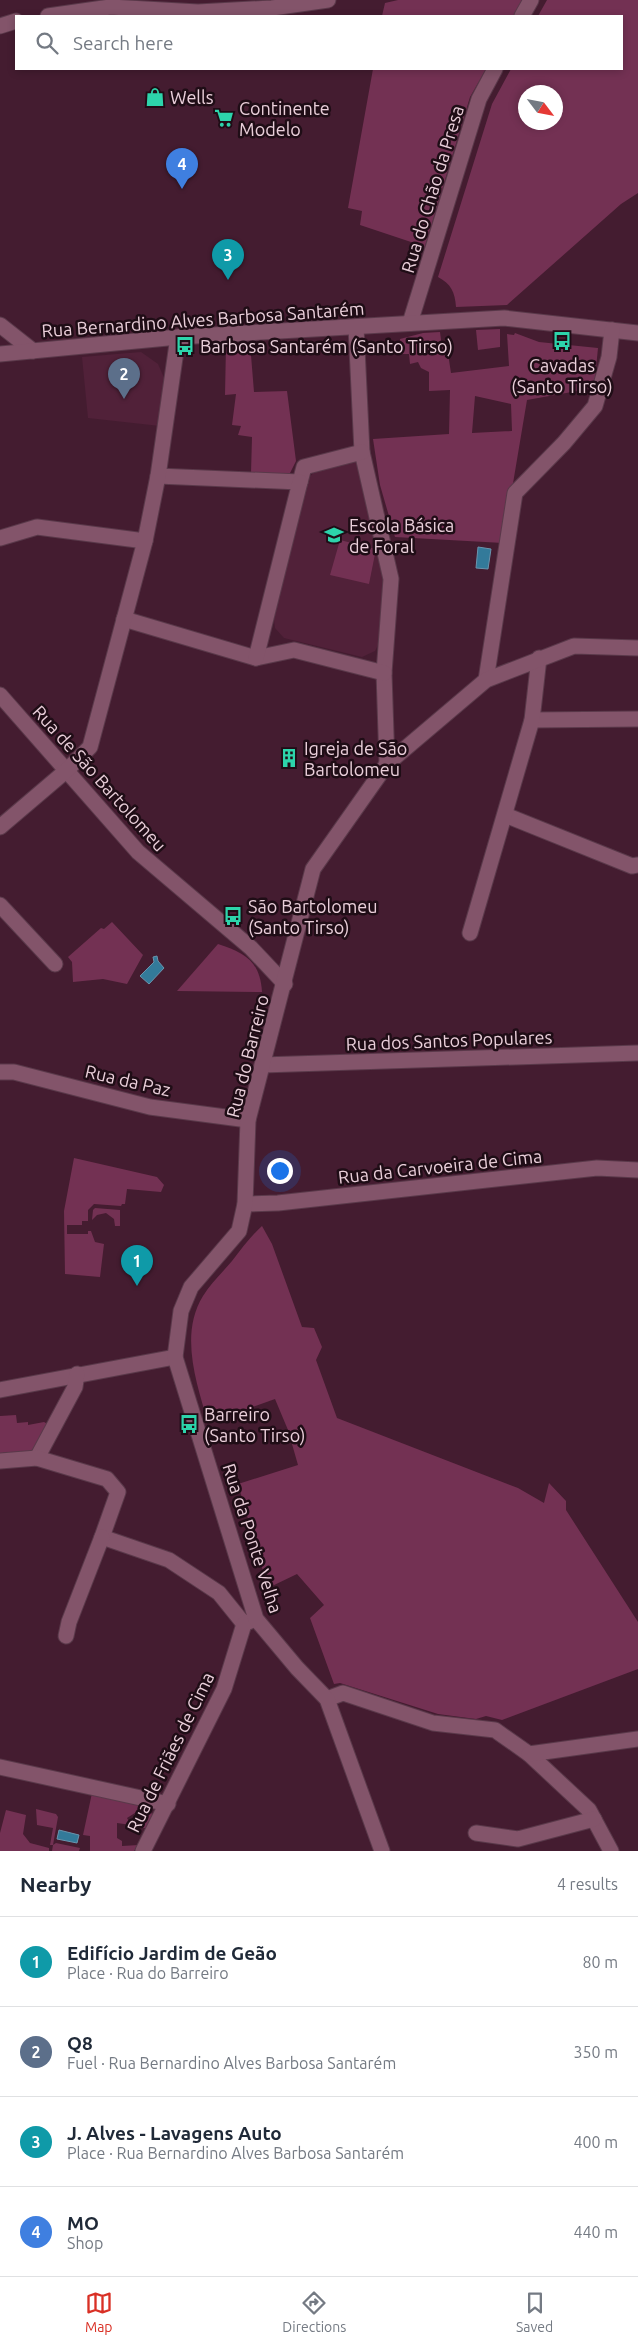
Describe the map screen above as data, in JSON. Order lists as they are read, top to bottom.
{
  "streets": {
    "street": [
      "Rua do Chão da Presa",
      "Rua Bernardino Alves Barbosa Santarém",
      "Rua de São Bartolomeu",
      "Rua dos Santos Populares",
      "Rua do Barreiro",
      "Rua da Paz",
      "Rua da Carvoeira de Cima",
      "Rua da Ponte Velha",
      "Rua de Friães de Cima"
    ]
  },
  "crossings": [
    ["Rua do Chão da Presa", "Rua Bernardino Alves Barbosa Santarém"],
    ["Rua de São Bartolomeu", "Rua do Barreiro"],
    ["Rua dos Santos Populares", "Rua do Barreiro"],
    ["Rua do Barreiro", "Rua da Paz"],
    ["Rua do Barreiro", "Rua da Carvoeira de Cima"],
    ["Rua do Barreiro", "Rua da Ponte Velha"],
    ["Rua da Ponte Velha", "Rua de Friães de Cima"]
  ],
  "places": {
    "shop": ["Wells"],
    "supermarket": ["Continente Modelo"],
    "bus stop": [
      "Cavadas (Santo Tirso)",
      "Barbosa Santarém (Santo Tirso)",
      "São Bartolomeu (Santo Tirso)",
      "Barreiro (Santo Tirso)"
    ],
    "school or university": ["Escola Básica de Foral"],
    "building": ["Igreja de São Bartolomeu"]
  },
  "north": "bottom right",
  "page": {
    "search": "Search here",
    "pins": [
      "4",
      "3",
      "2",
      "1"
    ],
    "heading": ["Nearby", "4 results"],
    "list": [
      {
        "mark": "1",
        "name": "Edifício Jardim de Geão",
        "note": "Place · Rua do Barreiro",
        "value": "80 m"
      },
      {
        "mark": "2",
        "name": "Q8",
        "note": "Fuel · Rua Bernardino Alves Barbosa Santarém",
        "value": "350 m"
      },
      {
        "mark": "3",
        "name": "J. Alves - Lavagens Auto",
        "note": "Place · Rua Bernardino Alves Barbosa Santarém",
        "value": "400 m"
      },
      {
        "mark": "4",
        "name": "MO",
        "note": "Shop",
        "value": "440 m"
      }
    ],
    "nav": ["Map", "Directions", "Saved"]
  }
}
